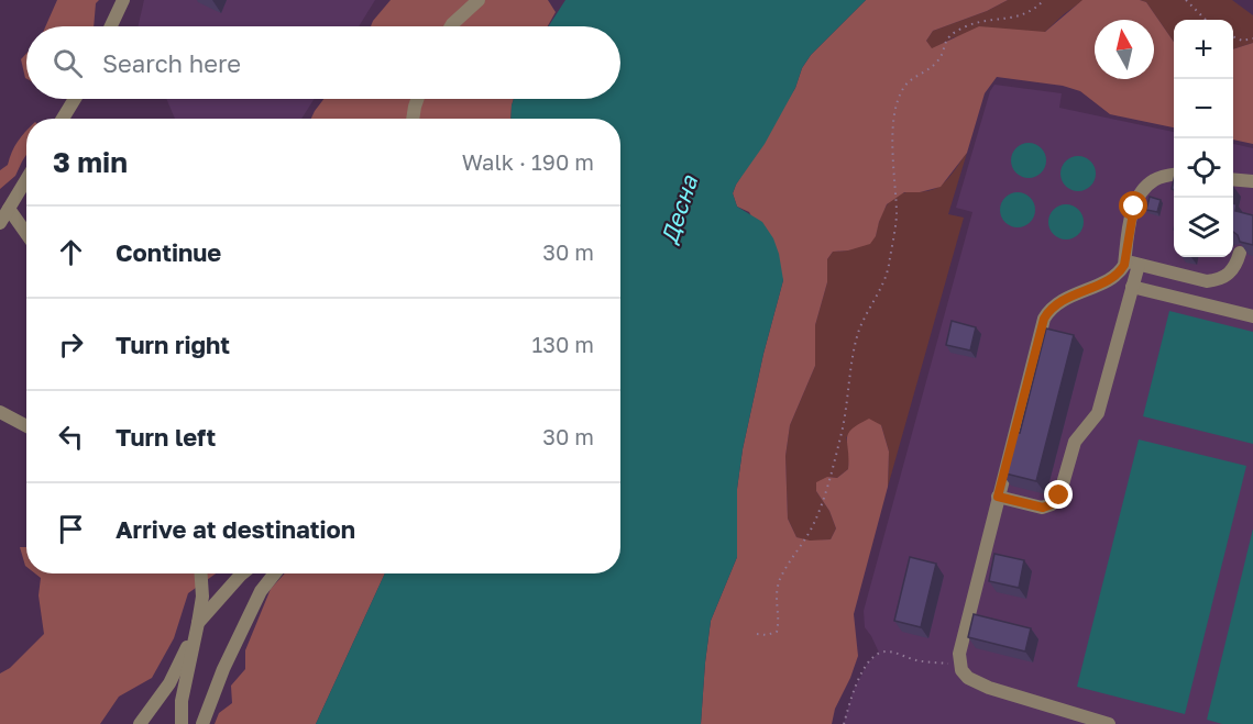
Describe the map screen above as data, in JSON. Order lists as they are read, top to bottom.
{
  "water": ["Десна"],
  "north": "top",
  "page": {
    "map_buttons": ["+", "−"],
    "search": "Search here",
    "heading": ["3 min", "Walk · 190 m"],
    "list": [
      ["Continue", "30 m"],
      ["Turn right", "130 m"],
      ["Turn left", "30 m"],
      "Arrive at destination"
    ]
  }
}
